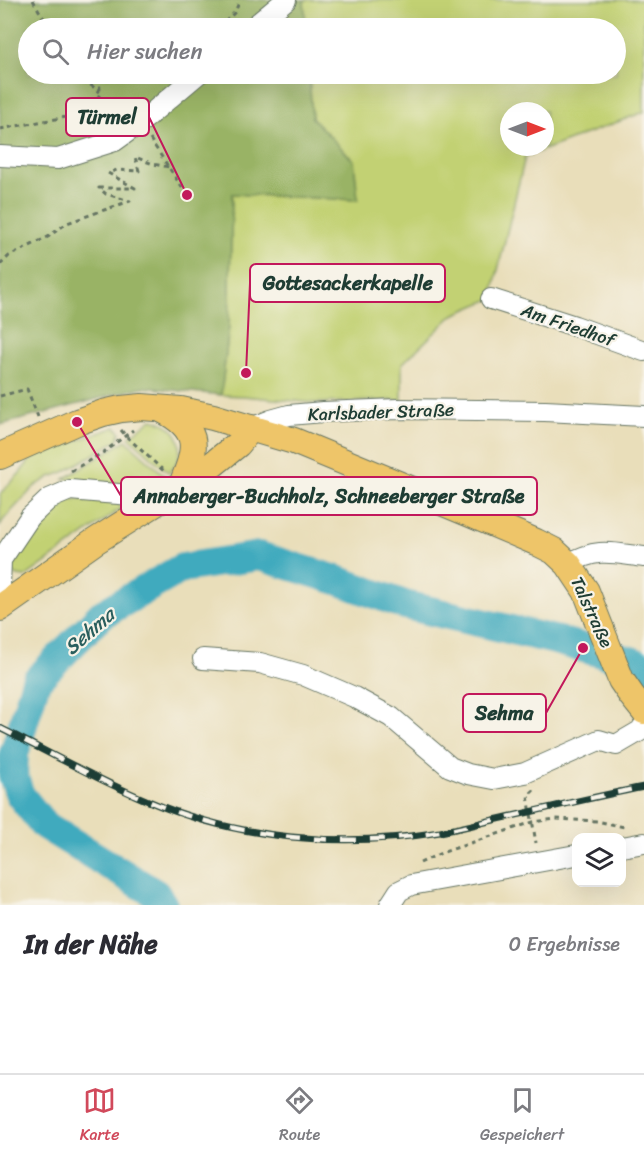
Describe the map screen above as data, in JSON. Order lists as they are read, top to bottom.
{
  "streets": {
    "main road": ["Karlsbader Straße", "Talstraße"],
    "street": ["Am Friedhof"]
  },
  "crossings": [
    ["Karlsbader Straße", "Talstraße"]
  ],
  "water": ["Sehma"],
  "places": [
    "Türmel",
    "Gottesackerkapelle",
    "Annaberger-Buchholz, Schneeberger Straße",
    "Sehma"
  ],
  "north": "right",
  "page": {
    "search": "Hier suchen",
    "heading": ["In der Nähe", "0 Ergebnisse"],
    "nav": ["Karte", "Route", "Gespeichert"]
  }
}
